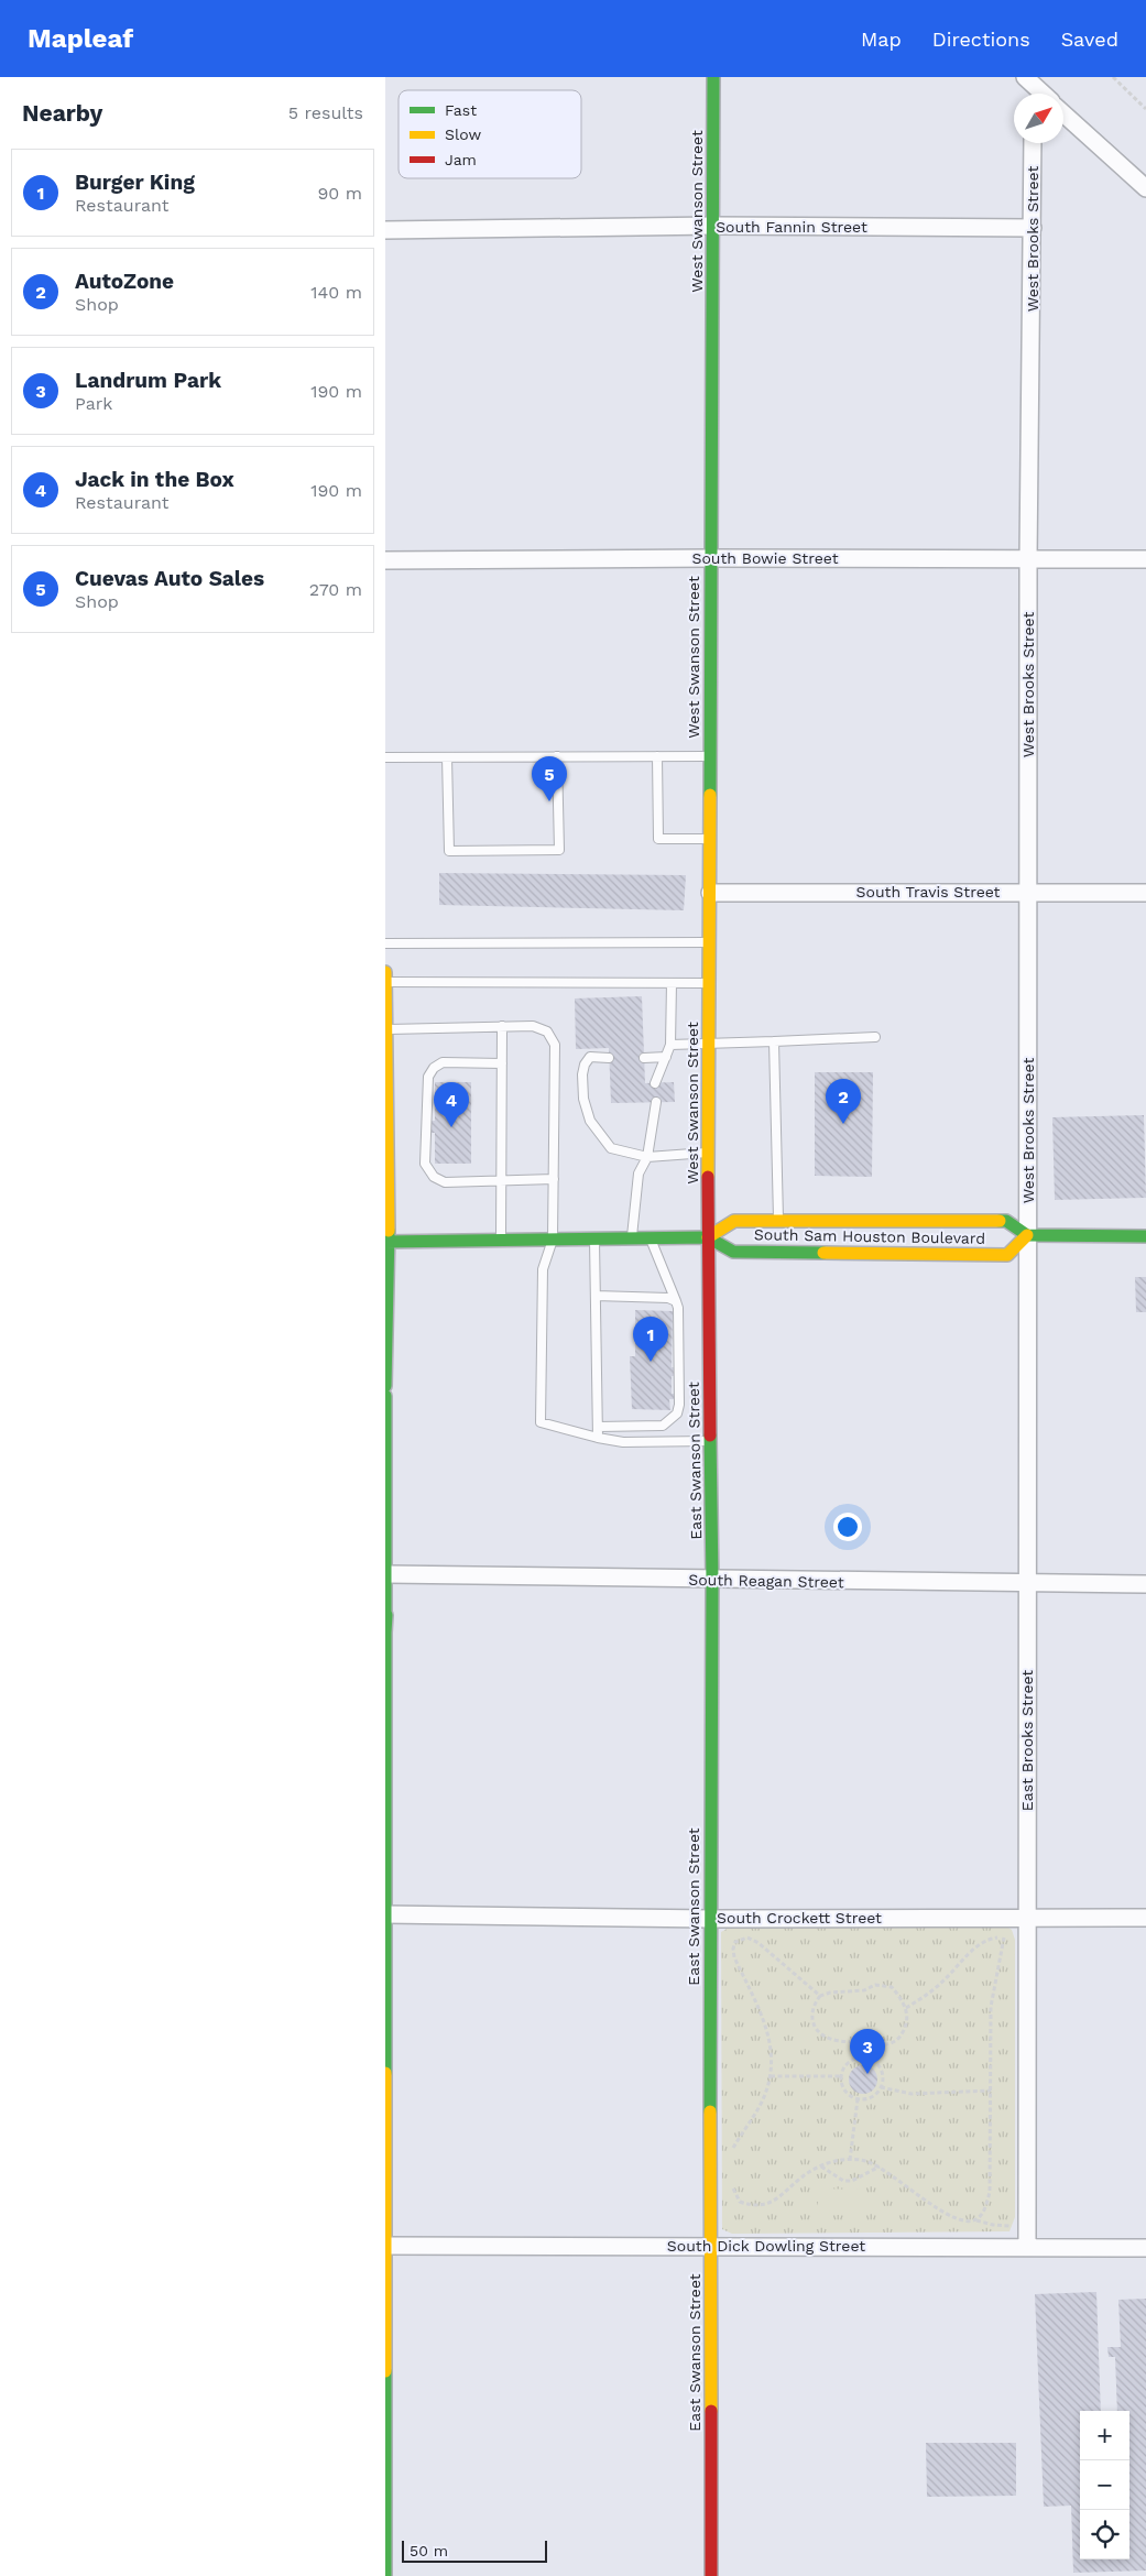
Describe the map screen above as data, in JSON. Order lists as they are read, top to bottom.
{
  "streets": {
    "main road": ["West Swanson Street", "South Sam Houston Boulevard", "East Swanson Street"],
    "street": [
      "South Fannin Street",
      "West Brooks Street",
      "South Bowie Street",
      "South Travis Street",
      "South Reagan Street",
      "East Brooks Street",
      "South Crockett Street",
      "South Dick Dowling Street"
    ]
  },
  "crossings": [
    ["West Swanson Street", "South Fannin Street"],
    ["West Swanson Street", "South Bowie Street"],
    ["West Swanson Street", "South Travis Street"],
    ["West Swanson Street", "South Sam Houston Boulevard"],
    ["West Swanson Street", "East Swanson Street"],
    ["South Fannin Street", "West Brooks Street"],
    ["West Brooks Street", "South Bowie Street"],
    ["West Brooks Street", "South Travis Street"],
    ["West Brooks Street", "South Sam Houston Boulevard"],
    ["West Brooks Street", "East Brooks Street"],
    ["South Sam Houston Boulevard", "East Swanson Street"],
    ["South Sam Houston Boulevard", "East Brooks Street"],
    ["East Swanson Street", "South Reagan Street"],
    ["East Swanson Street", "South Crockett Street"],
    ["East Swanson Street", "South Dick Dowling Street"],
    ["South Reagan Street", "East Brooks Street"],
    ["East Brooks Street", "South Crockett Street"],
    ["East Brooks Street", "South Dick Dowling Street"]
  ],
  "legend": ["Fast", "Slow", "Jam"],
  "scale_bar": "50 m",
  "north": "top right",
  "page": {
    "header": "Mapleaf",
    "nav": ["Map", "Directions", "Saved"],
    "heading": ["Nearby", "5 results"],
    "list": [
      {
        "mark": "1",
        "name": "Burger King",
        "note": "Restaurant",
        "value": "90 m"
      },
      {
        "mark": "2",
        "name": "AutoZone",
        "note": "Shop",
        "value": "140 m"
      },
      {
        "mark": "3",
        "name": "Landrum Park",
        "note": "Park",
        "value": "190 m"
      },
      {
        "mark": "4",
        "name": "Jack in the Box",
        "note": "Restaurant",
        "value": "190 m"
      },
      {
        "mark": "5",
        "name": "Cuevas Auto Sales",
        "note": "Shop",
        "value": "270 m"
      }
    ],
    "pins": [
      "5",
      "2",
      "4",
      "1",
      "3"
    ],
    "map_buttons": ["+", "−"],
    "scale": "50 m"
  }
}
